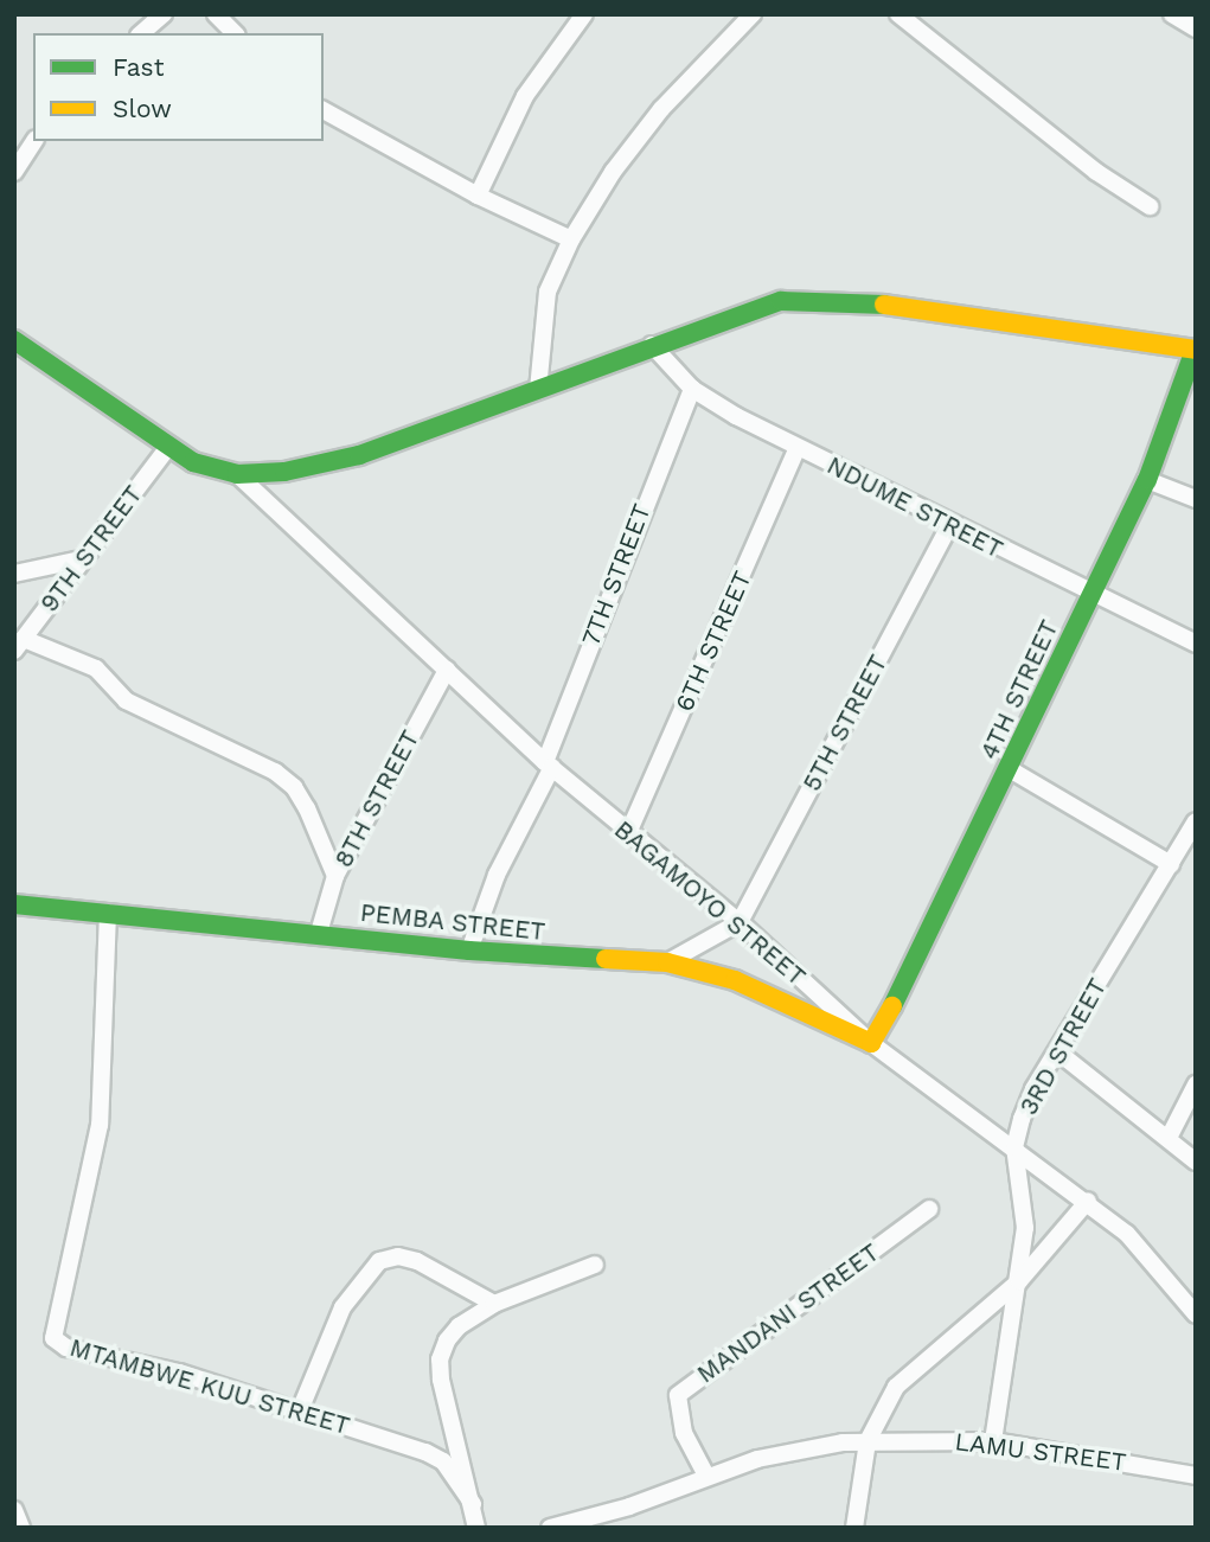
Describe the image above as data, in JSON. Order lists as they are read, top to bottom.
{
  "streets": {
    "main road": ["4TH STREET", "PEMBA STREET"],
    "street": [
      "NDUME STREET",
      "9TH STREET",
      "7TH STREET",
      "6TH STREET",
      "5TH STREET",
      "8TH STREET",
      "BAGAMOYO STREET",
      "3RD STREET",
      "MANDANI STREET",
      "MTAMBWE KUU STREET",
      "LAMU STREET"
    ]
  },
  "crossings": [
    ["NDUME STREET", "7TH STREET"],
    ["NDUME STREET", "6TH STREET"],
    ["NDUME STREET", "4TH STREET"],
    ["NDUME STREET", "5TH STREET"],
    ["7TH STREET", "BAGAMOYO STREET"],
    ["7TH STREET", "PEMBA STREET"],
    ["6TH STREET", "BAGAMOYO STREET"],
    ["4TH STREET", "BAGAMOYO STREET"],
    ["4TH STREET", "PEMBA STREET"],
    ["5TH STREET", "BAGAMOYO STREET"],
    ["8TH STREET", "BAGAMOYO STREET"],
    ["8TH STREET", "PEMBA STREET"],
    ["BAGAMOYO STREET", "PEMBA STREET"],
    ["BAGAMOYO STREET", "3RD STREET"],
    ["PEMBA STREET", "MTAMBWE KUU STREET"],
    ["3RD STREET", "LAMU STREET"],
    ["MANDANI STREET", "LAMU STREET"]
  ],
  "legend": ["Fast", "Slow"]
}
